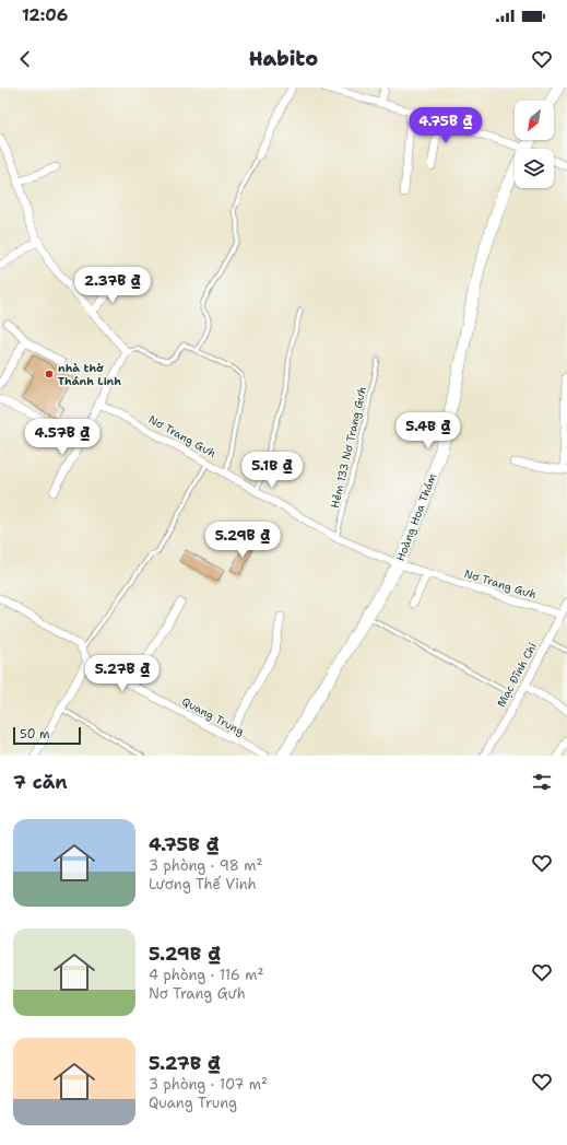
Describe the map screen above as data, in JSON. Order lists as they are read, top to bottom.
{
  "streets": {
    "street": [
      "Nơ Trang Gưh",
      "Hoàng Hoa Thám",
      "Mạc Đĩnh Chi",
      "Quang Trung"
    ],
    "lane": ["Hẻm 133 Nơ Trang Gưh"]
  },
  "crossings": [
    ["Nơ Trang Gưh", "Hẻm 133 Nơ Trang Gưh"],
    ["Nơ Trang Gưh", "Hoàng Hoa Thám"],
    ["Nơ Trang Gưh", "Mạc Đĩnh Chi"]
  ],
  "places": ["nhà thờ Thánh Linh"],
  "scale_bar": "50 m",
  "north": "bottom left",
  "page": {
    "status": "12:06",
    "header": "Habito",
    "price": [
      "4.75B ₫",
      "2.37B ₫",
      "5.4B ₫",
      "4.57B ₫",
      "5.1B ₫",
      "5.29B ₫",
      "5.27B ₫"
    ],
    "scale": "50 m",
    "heading": "7 căn",
    "list": [
      {
        "name": "4.75B ₫",
        "note": "3 phòng · 98 m² · Lương Thế Vinh"
      },
      {
        "name": "5.29B ₫",
        "note": "4 phòng · 116 m² · Nơ Trang Gưh"
      },
      {
        "name": "5.27B ₫",
        "note": "3 phòng · 107 m² · Quang Trung"
      }
    ]
  }
}
